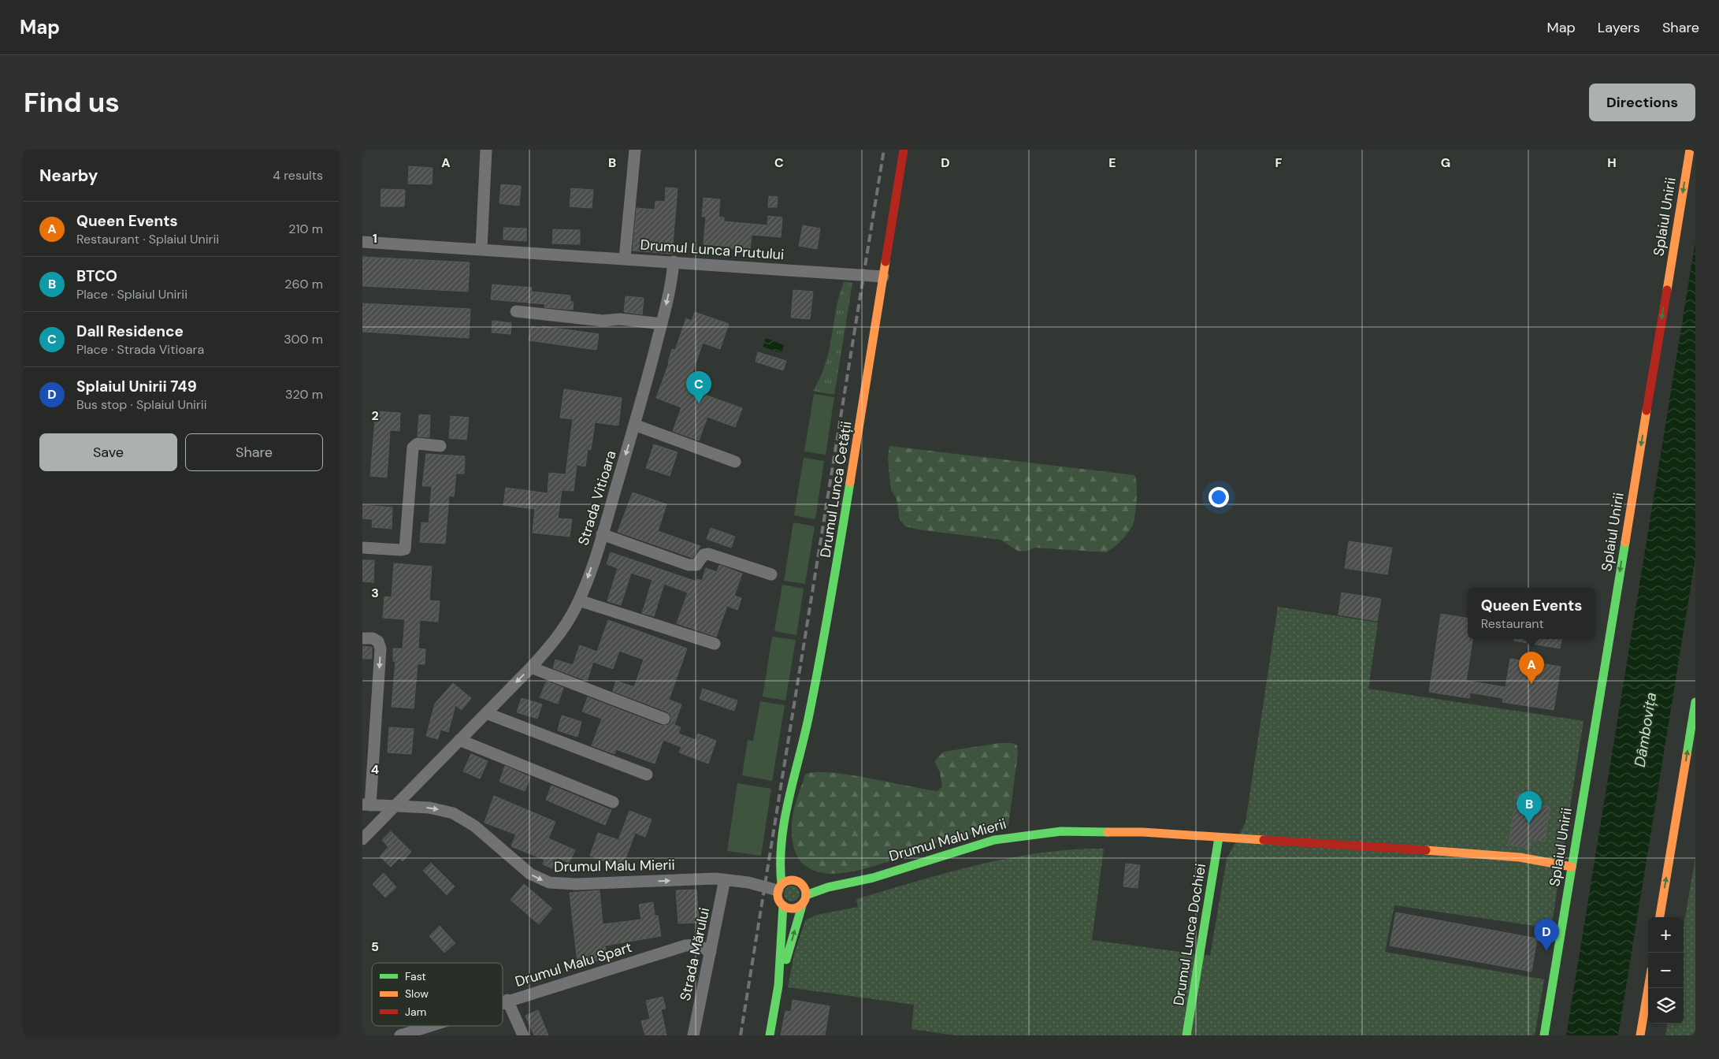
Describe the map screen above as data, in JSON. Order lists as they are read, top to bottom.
{
  "streets": {
    "street": [
      "Splaiul Unirii",
      "Drumul Lunca Prutului",
      "Drumul Lunca Cetății",
      "Strada Vitioara",
      "Drumul Malu Mierii",
      "Drumul Lunca Dochiei",
      "Strada Mărului",
      "Drumul Malu Spart"
    ]
  },
  "crossings": [
    ["Splaiul Unirii", "Drumul Malu Mierii"],
    ["Drumul Lunca Prutului", "Drumul Lunca Cetății"],
    ["Drumul Lunca Prutului", "Strada Vitioara"],
    ["Drumul Lunca Cetății", "Drumul Malu Mierii"],
    ["Strada Vitioara", "Drumul Malu Mierii"],
    ["Drumul Malu Mierii", "Drumul Lunca Dochiei"],
    ["Drumul Malu Mierii", "Strada Mărului"],
    ["Strada Mărului", "Drumul Malu Spart"]
  ],
  "one_way": ["Splaiul Unirii", "Strada Vitioara"],
  "water": ["Dâmbovița"],
  "legend": ["Fast", "Slow", "Jam"],
  "page": {
    "header": "Map",
    "nav": ["Map", "Layers", "Share"],
    "buttons": [
      "Directions",
      ["Save", "Share"]
    ],
    "title": "Find us",
    "heading": ["Nearby", "4 results"],
    "list": [
      {
        "mark": "A",
        "name": "Queen Events",
        "note": "Restaurant · Splaiul Unirii",
        "value": "210 m"
      },
      {
        "mark": "B",
        "name": "BTCO",
        "note": "Place · Splaiul Unirii",
        "value": "260 m"
      },
      {
        "mark": "C",
        "name": "Dall Residence",
        "note": "Place · Strada Vitioara",
        "value": "300 m"
      },
      {
        "mark": "D",
        "name": "Splaiul Unirii 749",
        "note": "Bus stop · Splaiul Unirii",
        "value": "320 m"
      }
    ],
    "pins": [
      "C",
      "A",
      "B",
      "D"
    ],
    "popup": ["Queen Events", "Restaurant"],
    "map_buttons": ["+", "−"]
  },
  "grid": {
    "columns": [
      "A",
      "B",
      "C",
      "D",
      "E",
      "F",
      "G",
      "H"
    ],
    "rows": [
      "1",
      "2",
      "3",
      "4",
      "5"
    ]
  }
}
